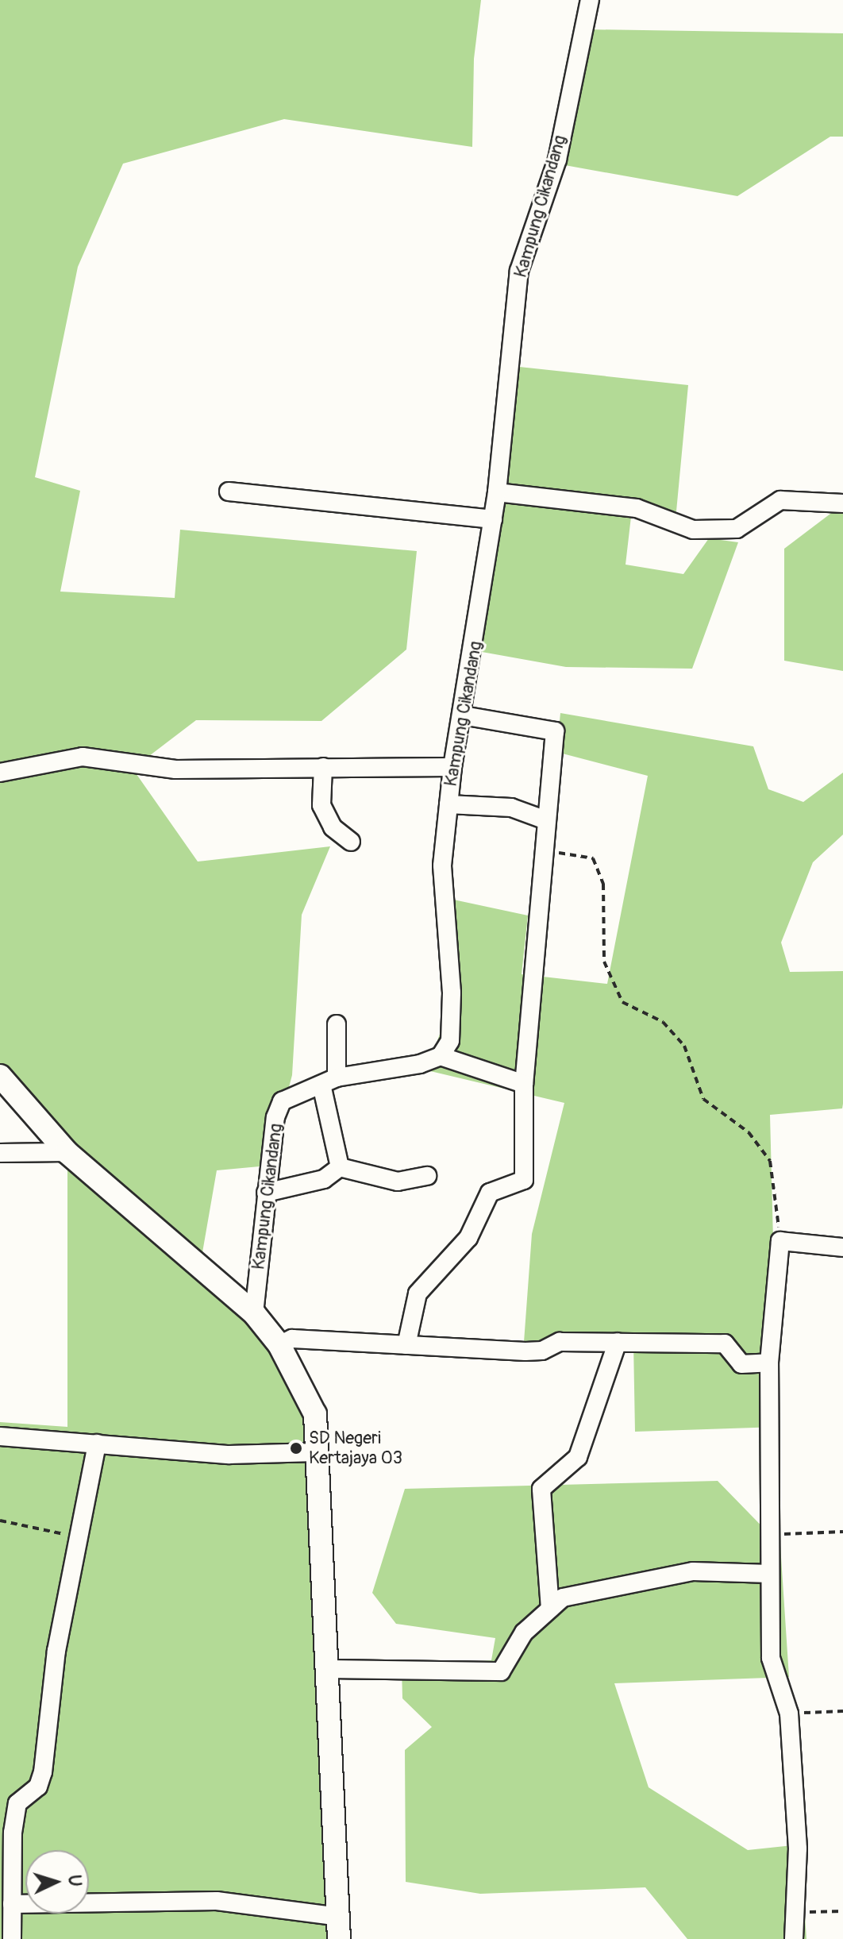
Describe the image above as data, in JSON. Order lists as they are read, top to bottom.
{
  "streets": {
    "street": ["Kampung Cikandang"]
  },
  "places": ["SD Negeri Kertajaya 03"],
  "north": "right"
}
